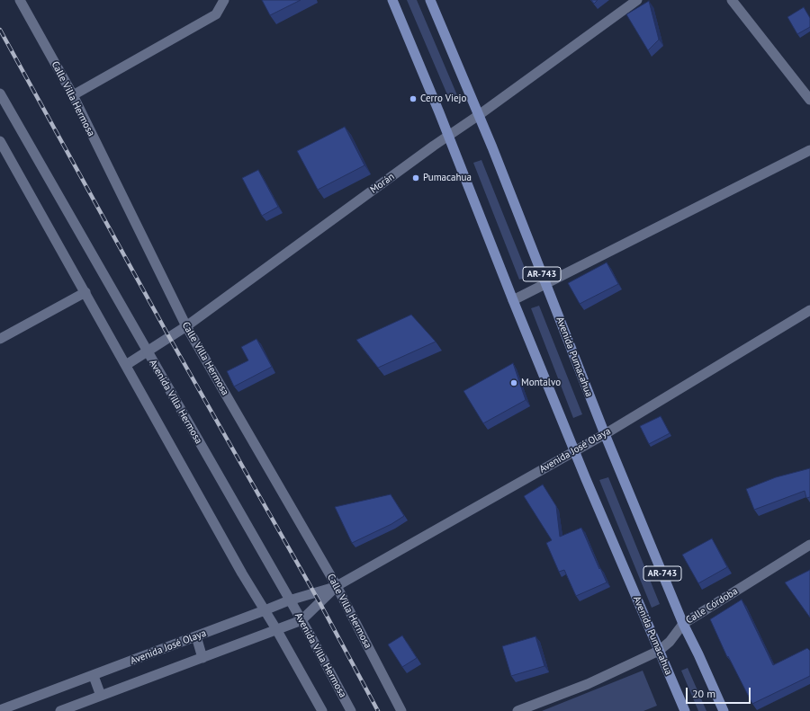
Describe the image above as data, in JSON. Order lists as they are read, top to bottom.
{
  "streets": {
    "main road": ["AR-743", "Avenida Pumacahua"],
    "street": [
      "Calle Villa Hermosa",
      "Morán",
      "Avenida Villa Hermosa",
      "Avenida José Olaya",
      "Calle Córdoba"
    ]
  },
  "crossings": [
    ["Calle Villa Hermosa", "Morán"],
    ["Calle Villa Hermosa", "Avenida José Olaya"],
    ["Morán", "Avenida Pumacahua"],
    ["Morán", "Avenida Villa Hermosa"],
    ["Avenida Pumacahua", "Avenida José Olaya"],
    ["Avenida Pumacahua", "Calle Córdoba"],
    ["Avenida Villa Hermosa", "Avenida José Olaya"]
  ],
  "places": ["Cerro Viejo", "Pumacahua", "Montalvo"],
  "scale_bar": "20 m"
}
